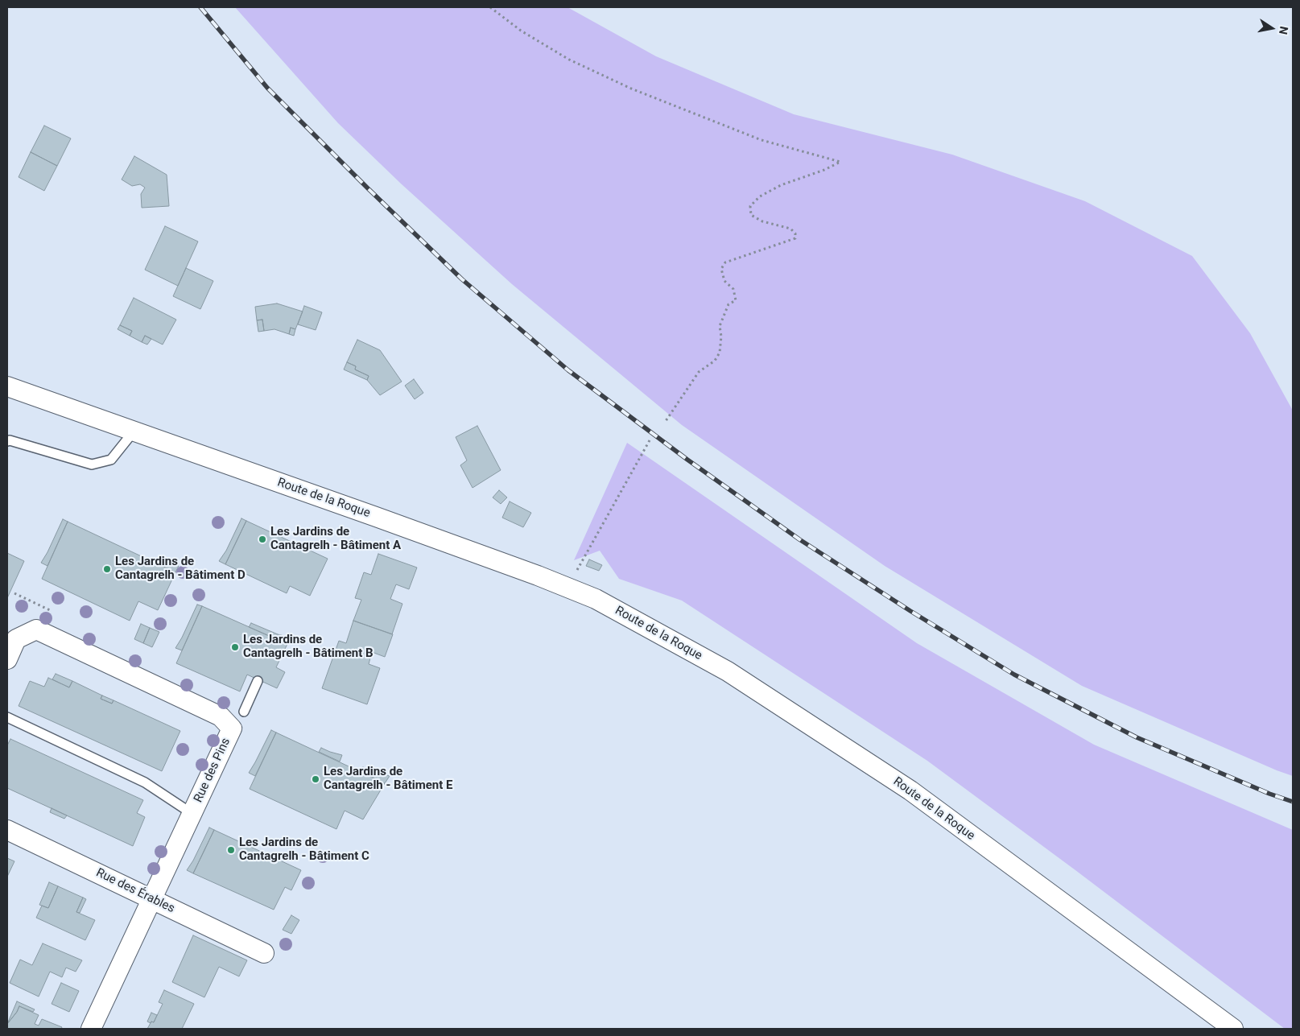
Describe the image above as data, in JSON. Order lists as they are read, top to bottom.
{
  "streets": {
    "street": ["Route de la Roque", "Rue des Pins", "Rue des Érables"]
  },
  "crossings": [
    ["Rue des Pins", "Rue des Érables"]
  ],
  "places": [
    "Les Jardins de Cantagrelh - Bâtiment A",
    "Les Jardins de Cantagrelh - Bâtiment D",
    "Les Jardins de Cantagrelh - Bâtiment B",
    "Les Jardins de Cantagrelh - Bâtiment E",
    "Les Jardins de Cantagrelh - Bâtiment C"
  ],
  "north": "right"
}
